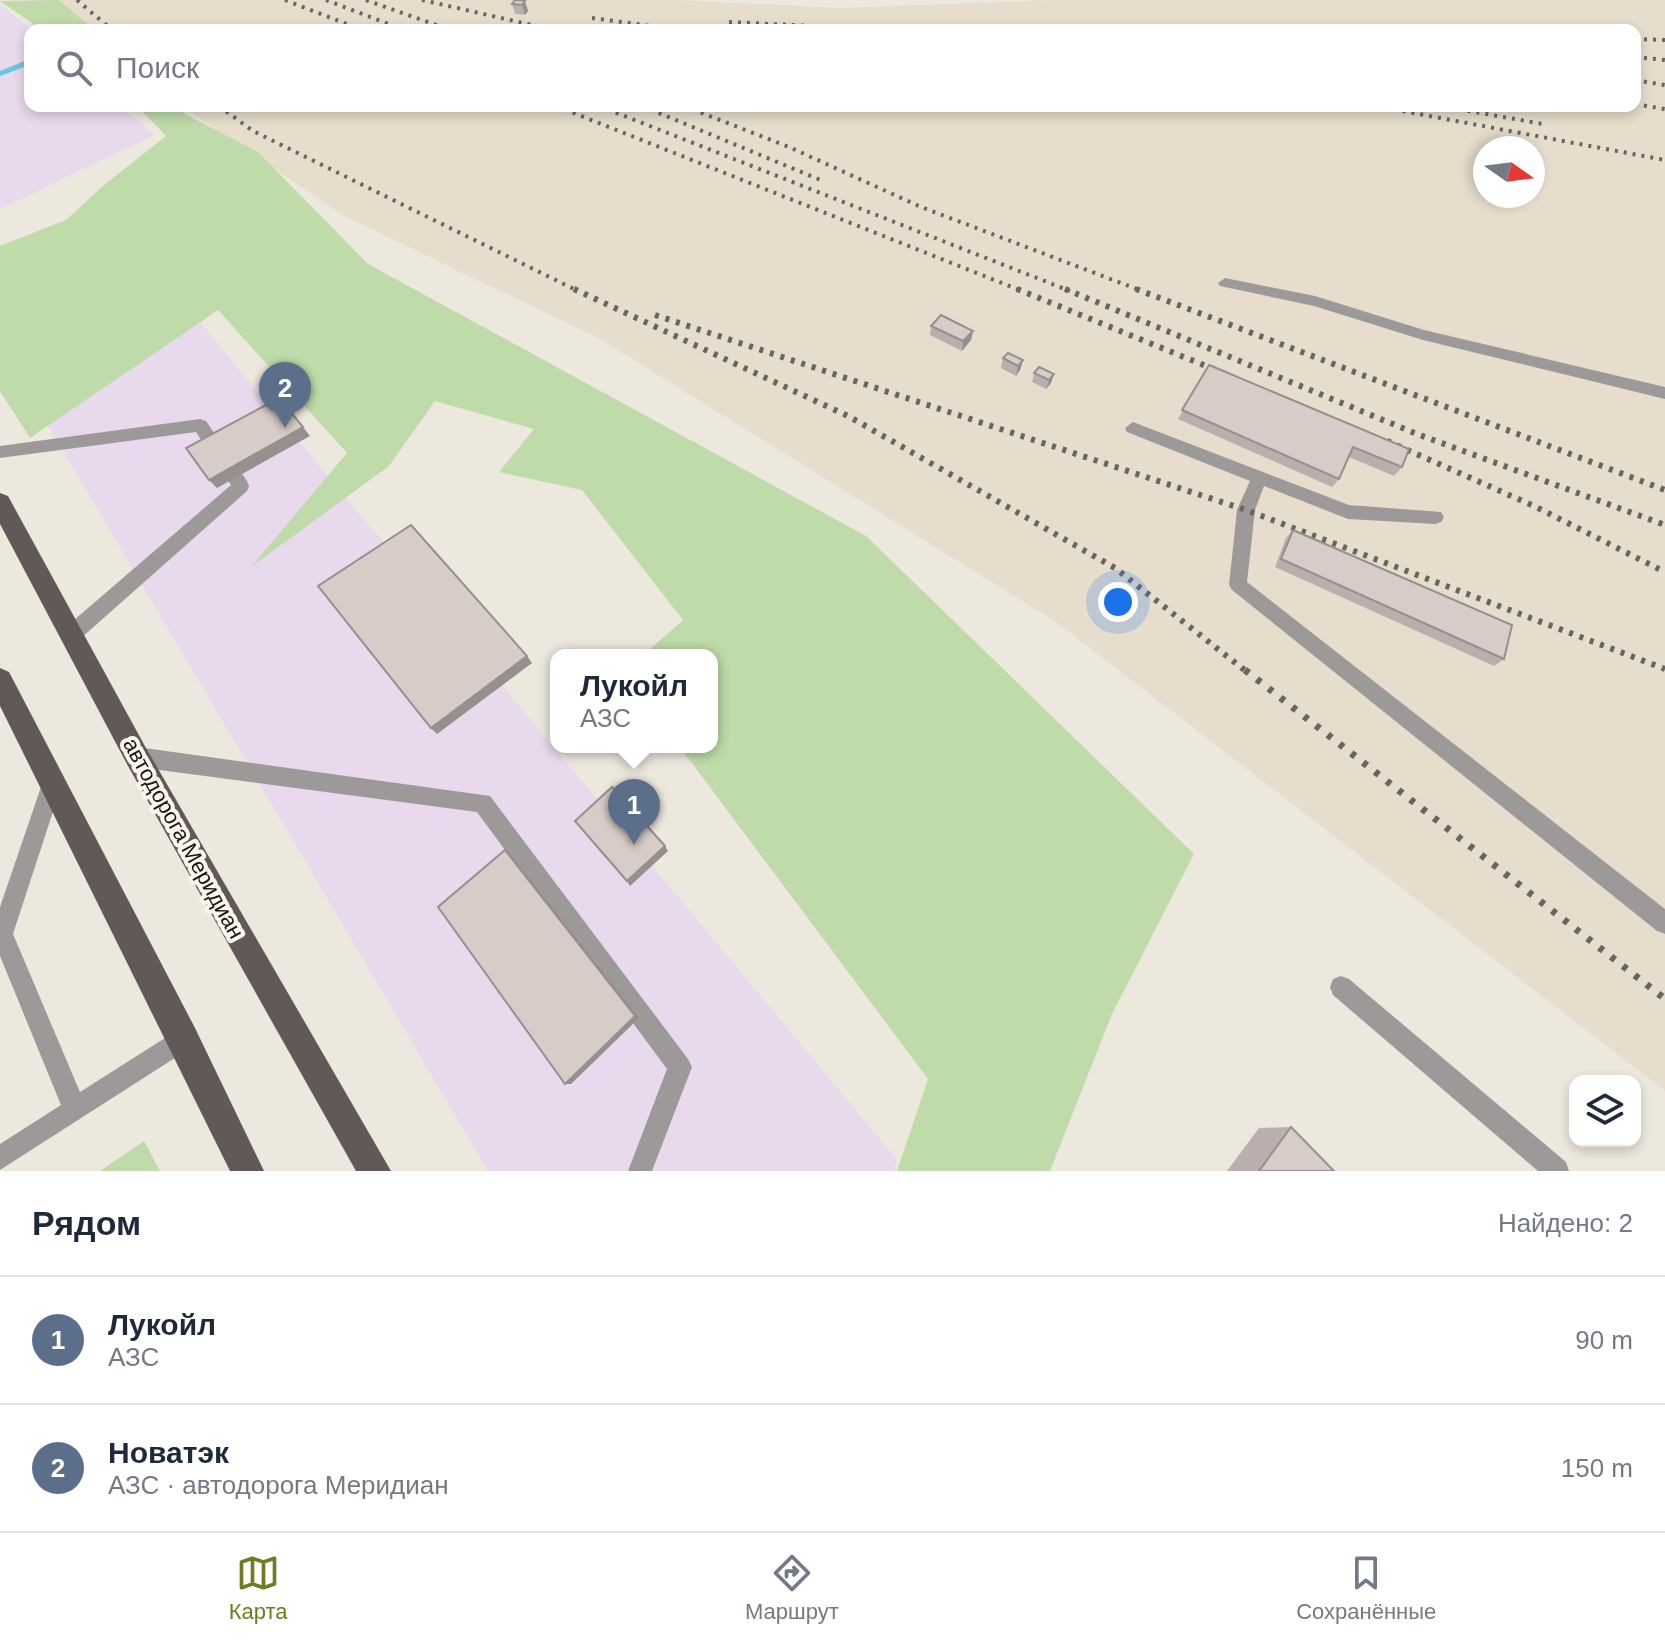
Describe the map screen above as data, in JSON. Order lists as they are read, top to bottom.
{
  "streets": {
    "main road": ["автодорога Меридиан"]
  },
  "north": "right",
  "page": {
    "search": "Поиск",
    "pins": ["2", "1"],
    "popup": ["Лукойл", "АЗС"],
    "heading": ["Рядом", "Найдено: 2"],
    "list": [
      {
        "mark": "1",
        "name": "Лукойл",
        "note": "АЗС",
        "value": "90 m"
      },
      {
        "mark": "2",
        "name": "Новатэк",
        "note": "АЗС · автодорога Меридиан",
        "value": "150 m"
      }
    ],
    "nav": ["Карта", "Маршрут", "Сохранённые"]
  }
}
